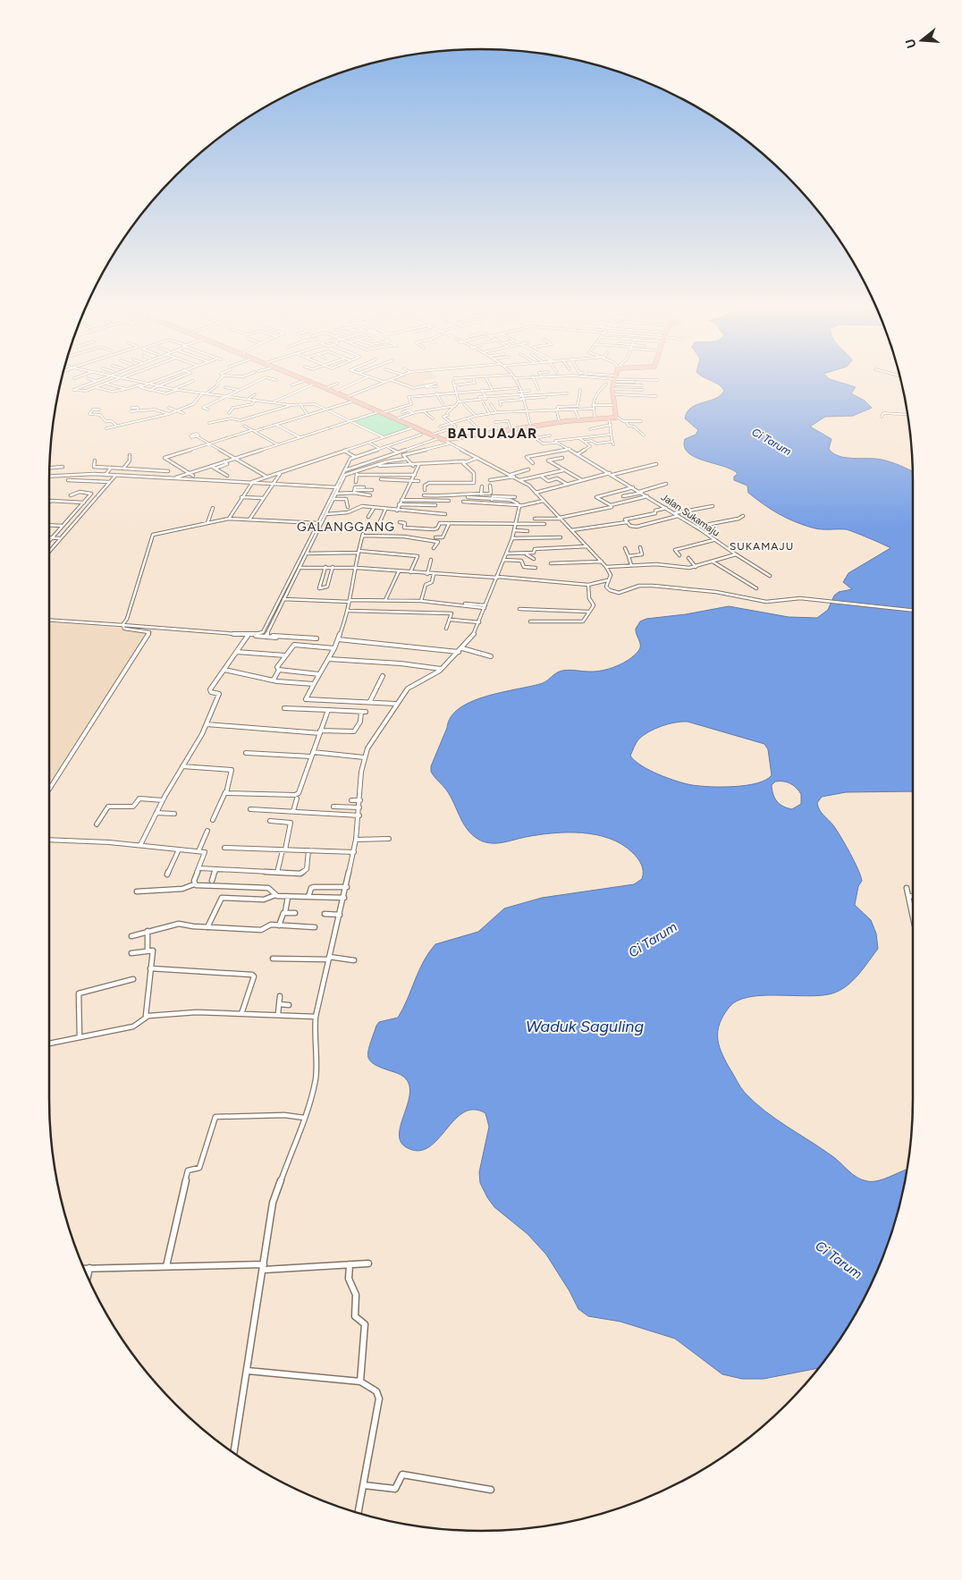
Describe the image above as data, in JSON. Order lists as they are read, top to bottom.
{
  "streets": {
    "street": ["Jalan Sukamaju"]
  },
  "districts": ["BATUJAJAR", "GALANGGANG", "SUKAMAJU"],
  "water": ["Ci Tarum", "Waduk Saguling"],
  "north": "left"
}
